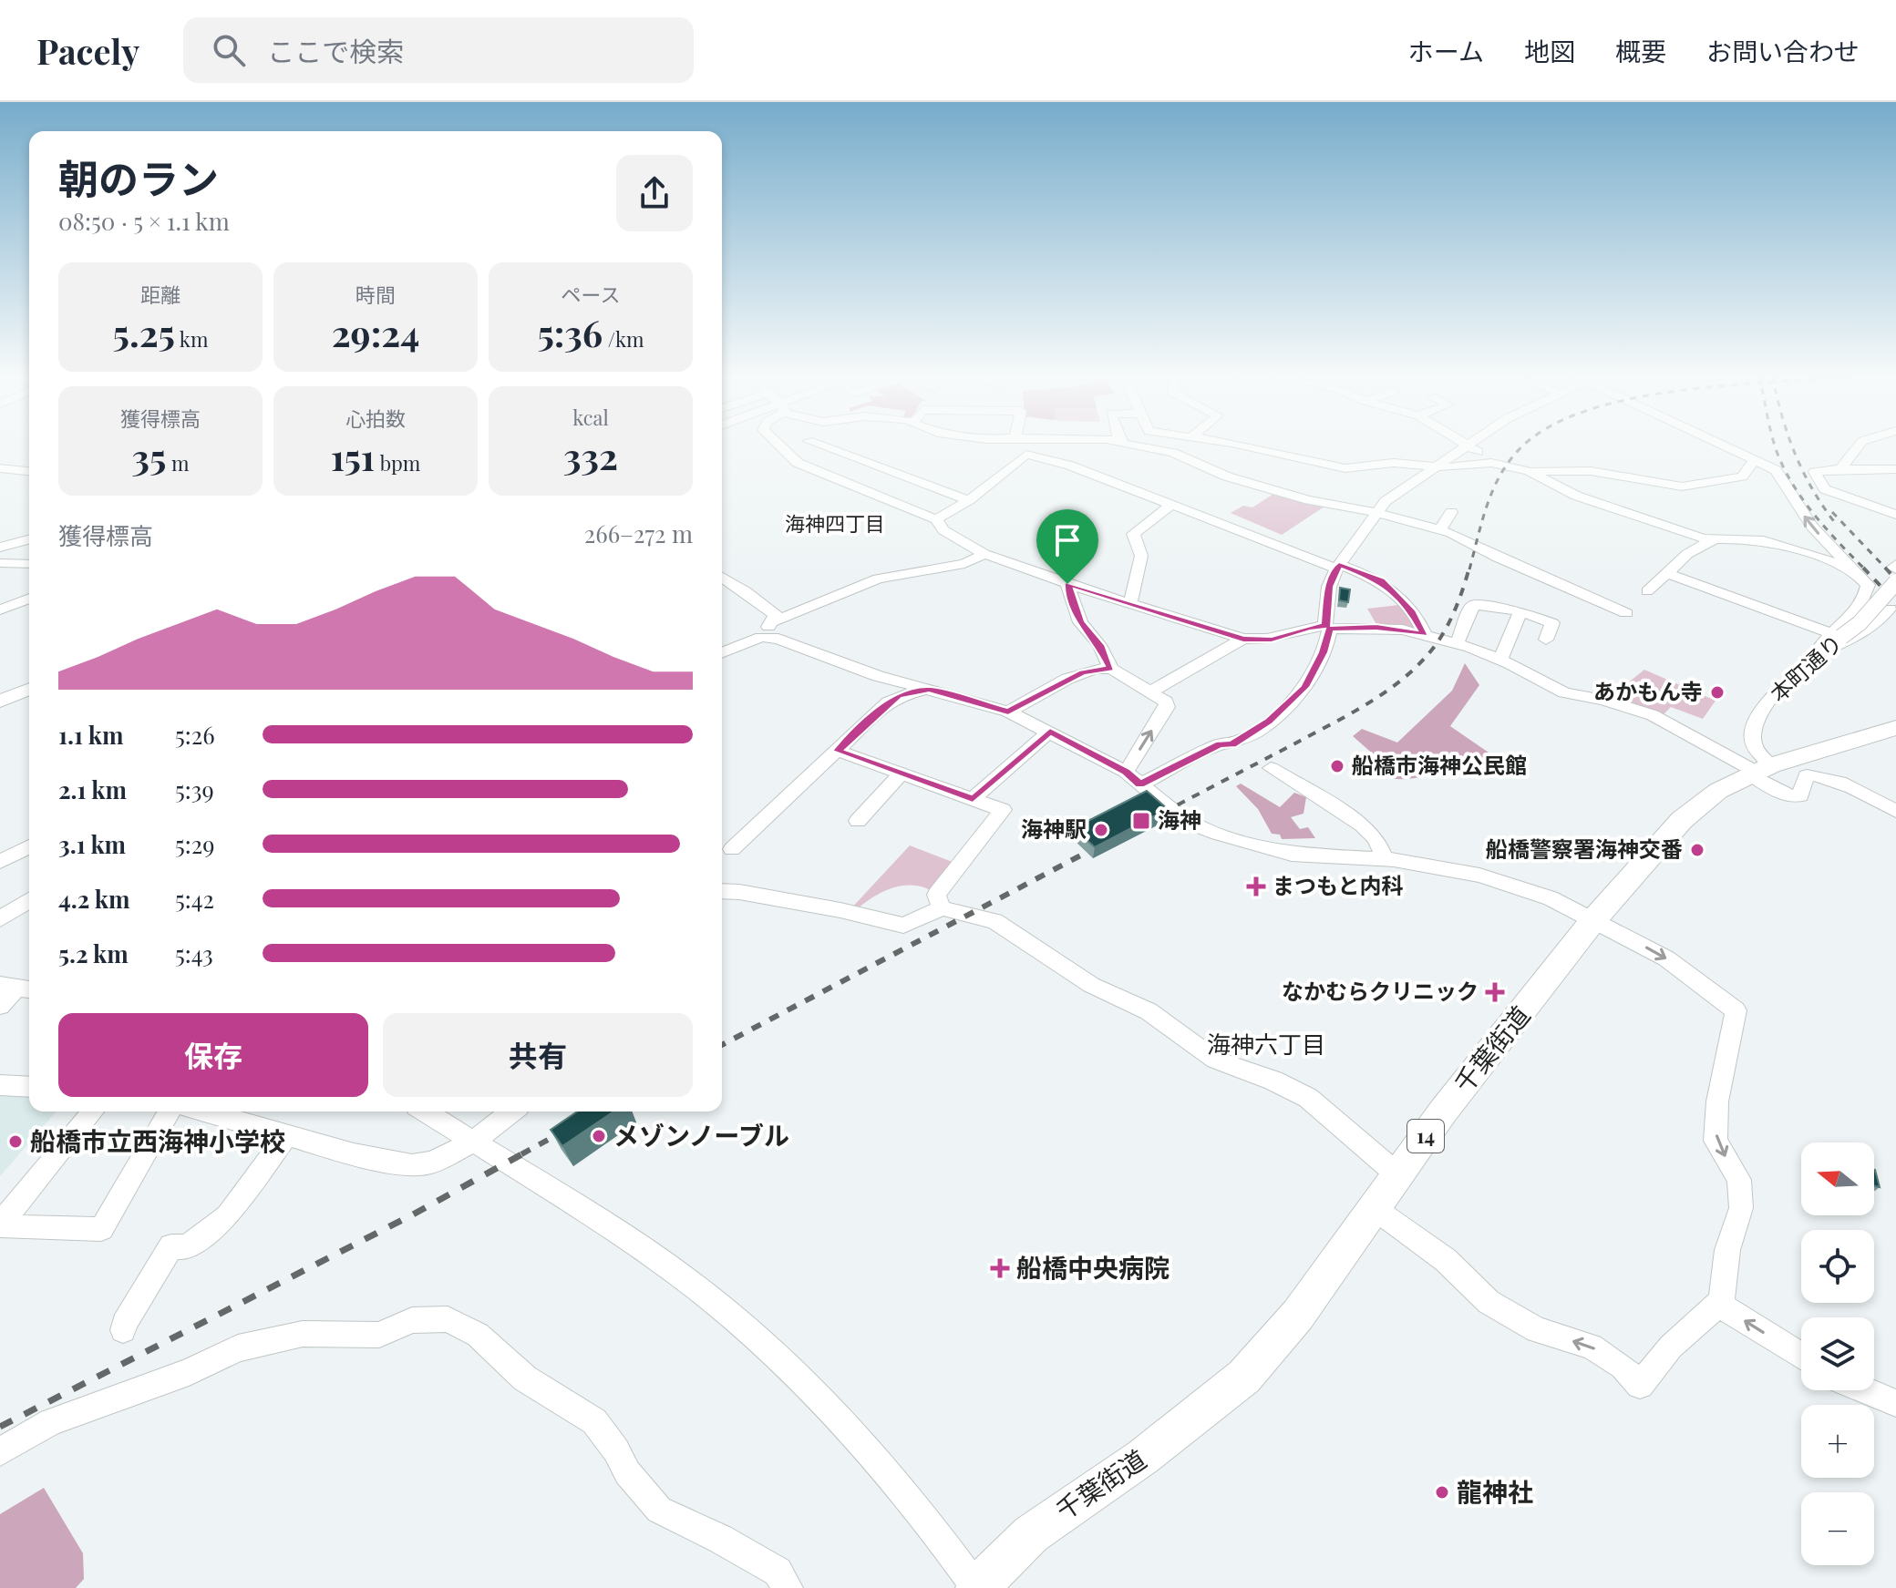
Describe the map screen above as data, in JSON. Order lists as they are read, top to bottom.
{
  "streets": {
    "highway": ["千葉街道", "14"],
    "street": ["本町通り"]
  },
  "crossings": [
    ["本町通り", "千葉街道"]
  ],
  "districts": ["海神四丁目", "海神六丁目"],
  "places": {
    "other": [
      "あかもん寺",
      "船橋市海神公民館",
      "海神駅",
      "船橋警察署海神交番",
      "メゾンノーブル",
      "船橋市立西海神小学校",
      "龍神社"
    ],
    "transit": ["海神"],
    "health": ["まつもと内科", "なかむらクリニック", "船橋中央病院"]
  },
  "north": "left",
  "page": {
    "header": "Pacely",
    "search": "ここで検索",
    "nav": [
      "ホーム",
      "地図",
      "概要",
      "お問い合わせ"
    ],
    "heading": ["朝のラン", "08:50 · 5 × 1.1 km"],
    "stats": [
      ["距離", "5.25 km"],
      ["時間", "29:24"],
      ["ペース", "5:36 /km"],
      ["獲得標高", "35 m"],
      ["心拍数", "151 bpm"],
      ["kcal", "332"]
    ],
    "chart": ["獲得標高", "266–272 m"],
    "list": [
      {
        "name": "1.1 km",
        "note": "5:26"
      },
      {
        "name": "2.1 km",
        "note": "5:39"
      },
      {
        "name": "3.1 km",
        "note": "5:29"
      },
      {
        "name": "4.2 km",
        "note": "5:42"
      },
      {
        "name": "5.2 km",
        "note": "5:43"
      }
    ],
    "buttons": ["保存", "共有"],
    "map_buttons": ["+", "−"]
  }
}
